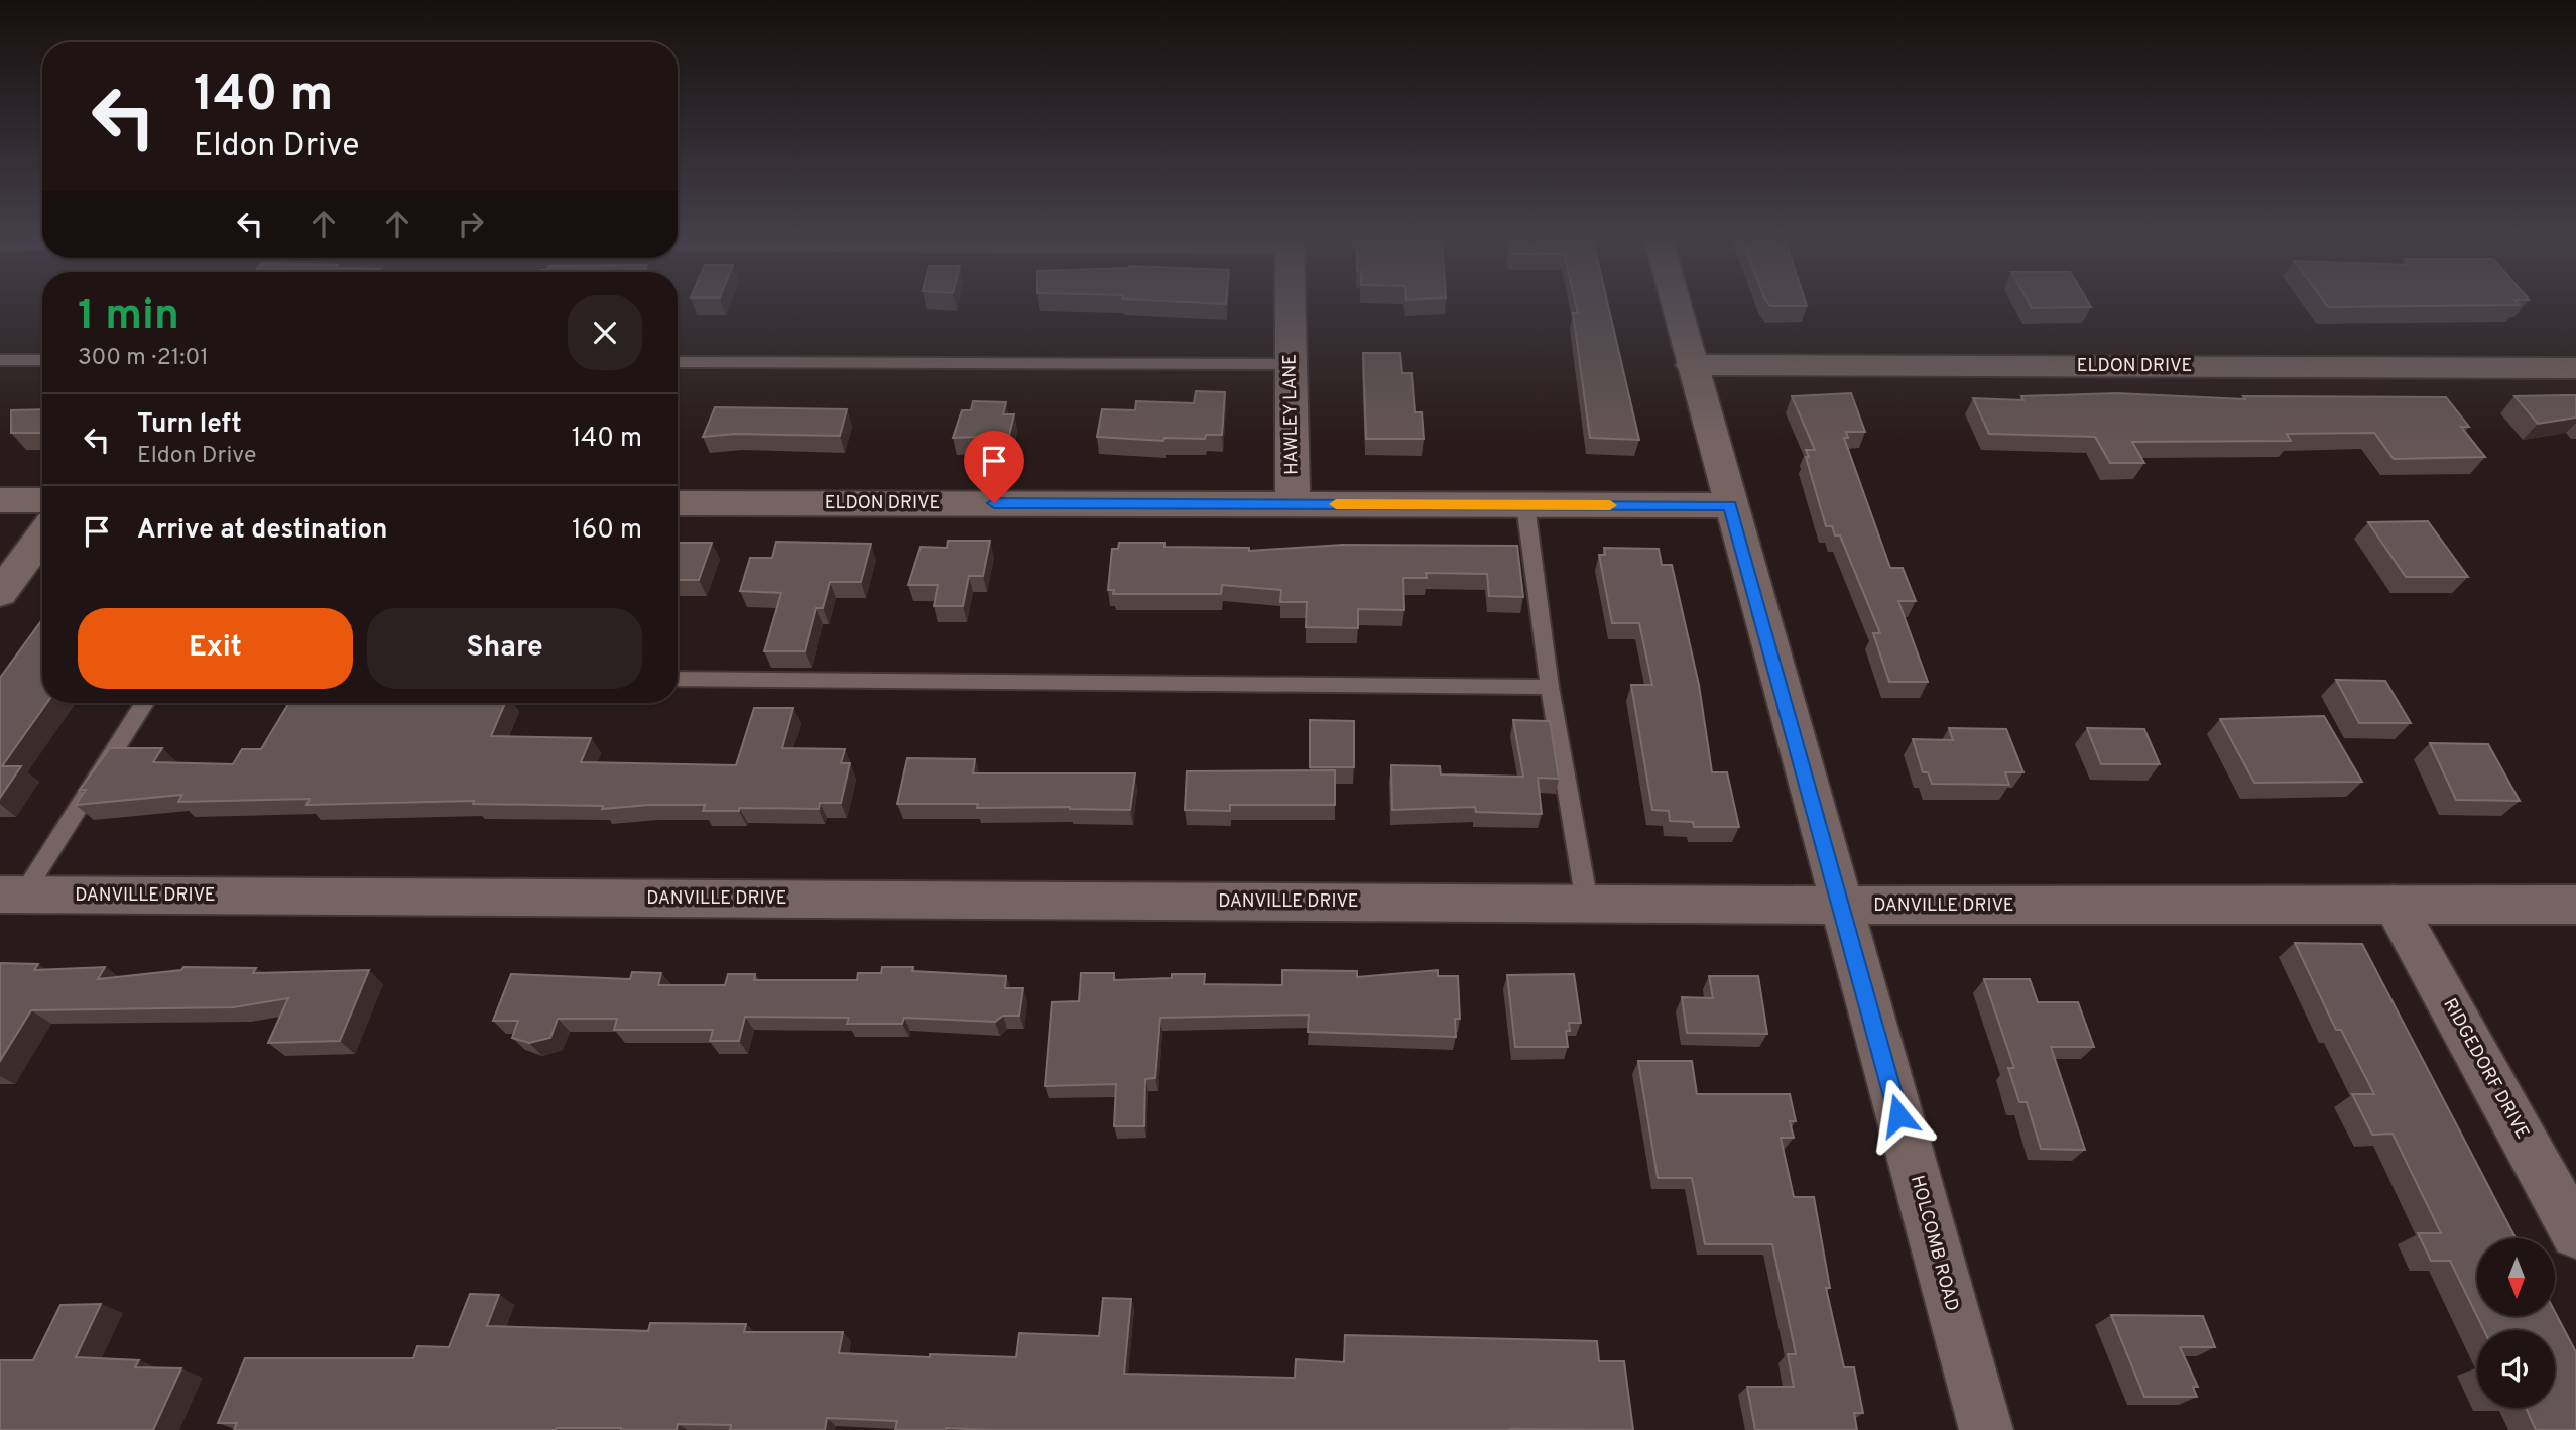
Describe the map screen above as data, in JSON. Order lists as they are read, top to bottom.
{
  "streets": {
    "street": [
      "ELDON DRIVE",
      "HAWLEY LANE",
      "DANVILLE DRIVE",
      "RIDGEDORF DRIVE",
      "HOLCOMB ROAD"
    ]
  },
  "crossings": [
    ["ELDON DRIVE", "HAWLEY LANE"],
    ["ELDON DRIVE", "HOLCOMB ROAD"],
    ["DANVILLE DRIVE", "RIDGEDORF DRIVE"],
    ["DANVILLE DRIVE", "HOLCOMB ROAD"]
  ],
  "north": "bottom",
  "page": {
    "turn": ["140 m", "Eldon Drive"],
    "heading": ["1 min", "300 m · 21:01"],
    "list": [
      {
        "name": "Turn left",
        "note": "Eldon Drive",
        "value": "140 m"
      },
      {
        "name": "Arrive at destination",
        "value": "160 m"
      }
    ],
    "buttons": ["Exit", "Share"]
  }
}
